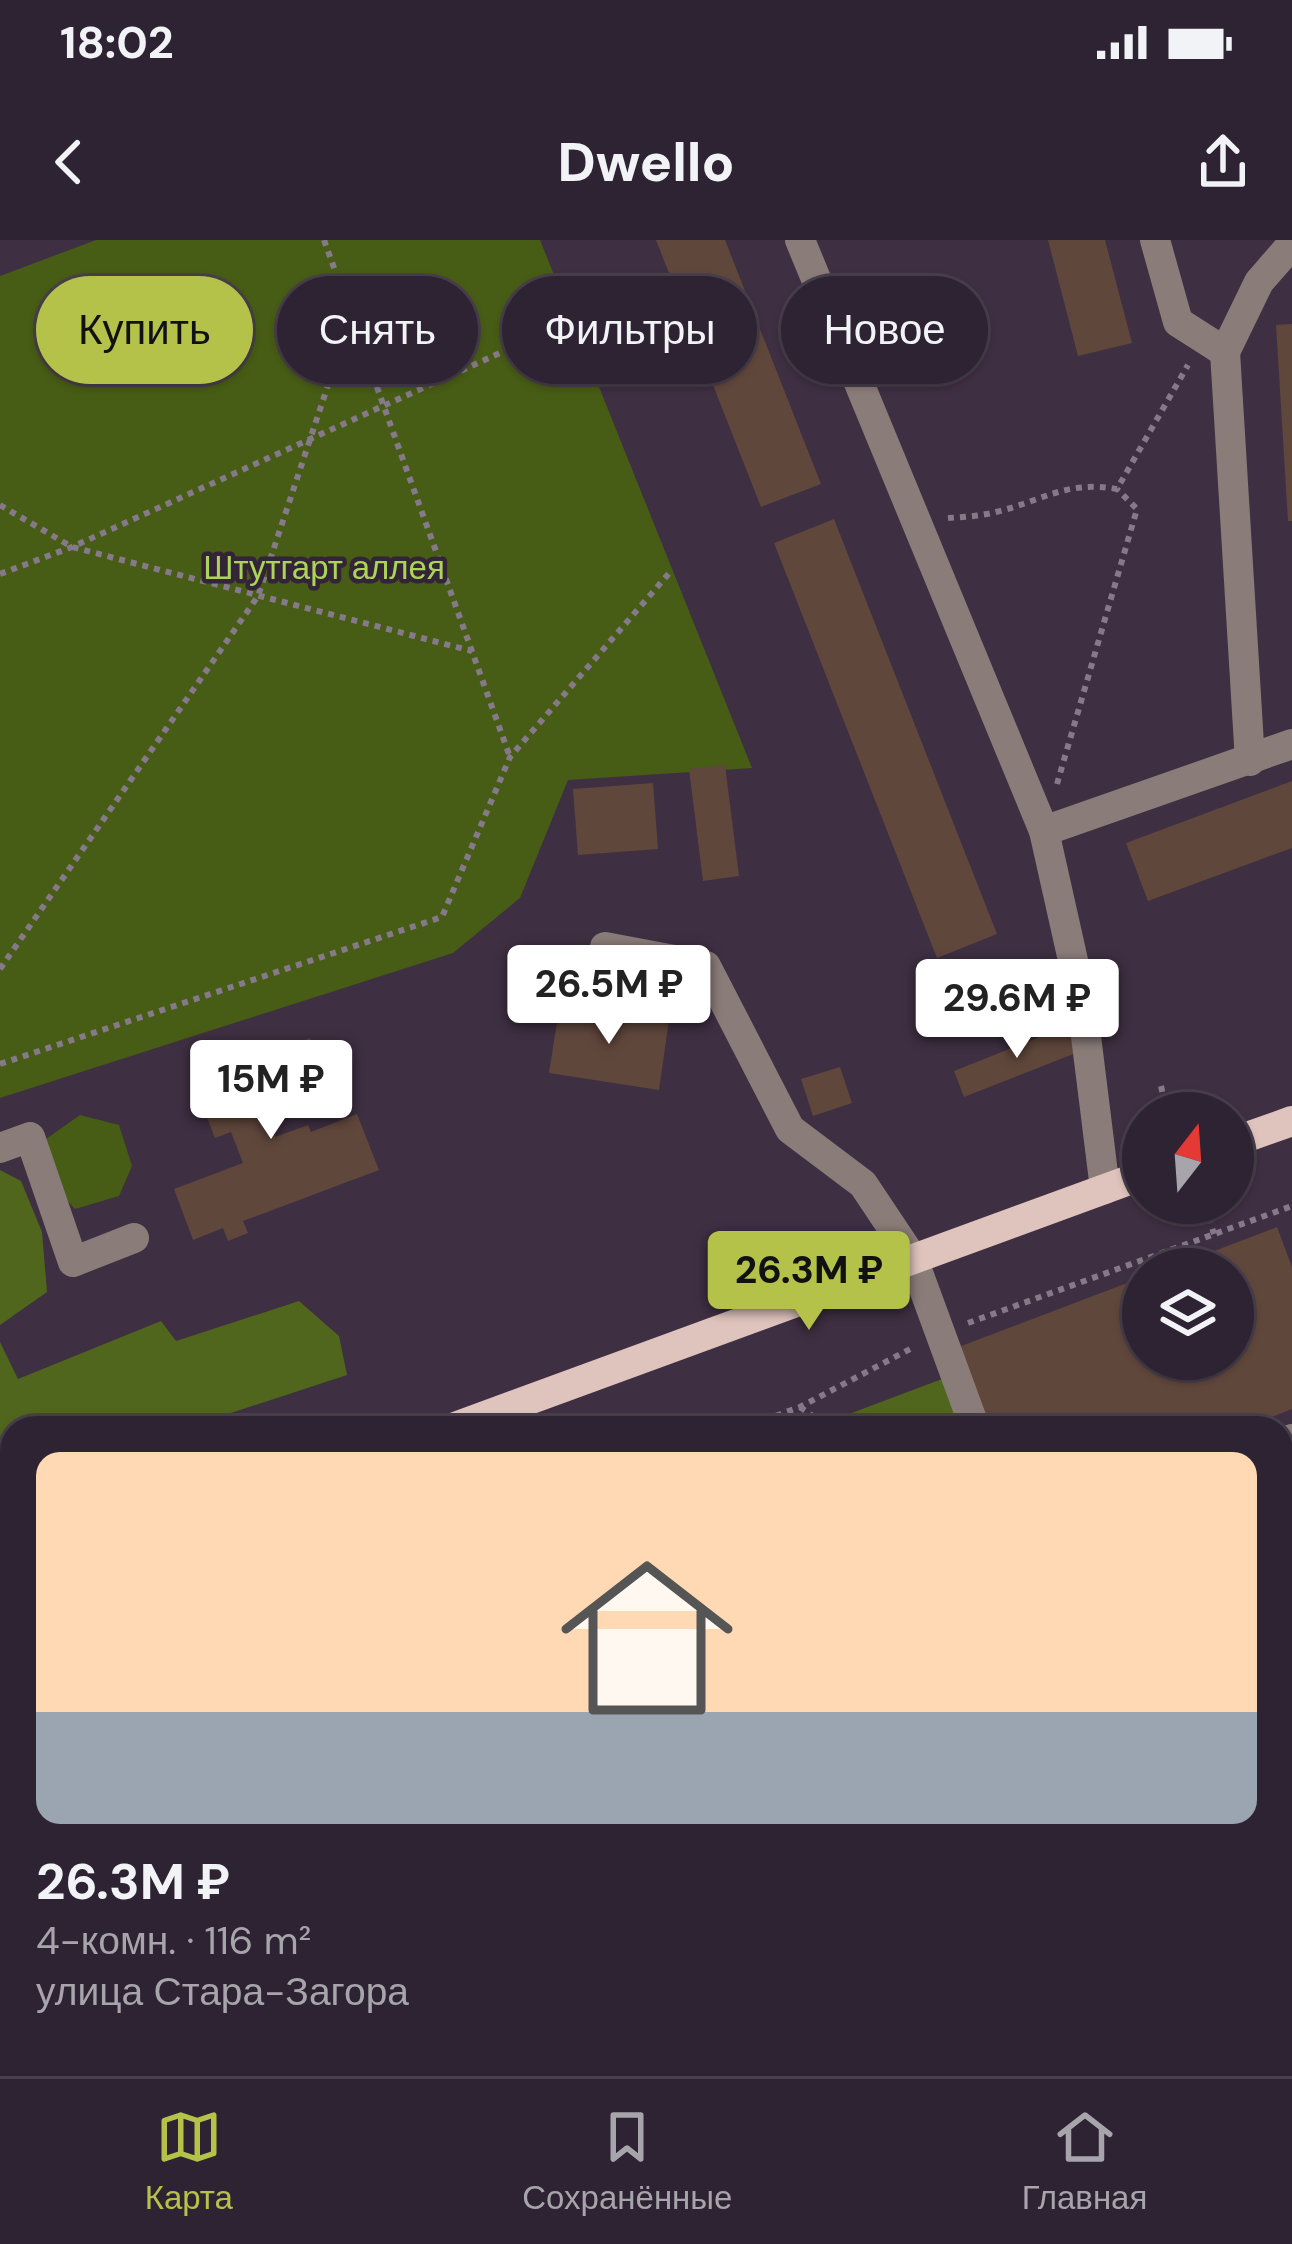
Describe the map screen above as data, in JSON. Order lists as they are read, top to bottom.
{
  "parks": ["Штутгарт аллея"],
  "north": "top",
  "page": {
    "status": "18:02",
    "header": "Dwello",
    "chip": [
      "Купить",
      "Снять",
      "Фильтры",
      "Новое"
    ],
    "price": [
      "26.5M ₽",
      "29.6M ₽",
      "15M ₽",
      "26.3M ₽"
    ],
    "list": [
      {
        "name": "26.3M ₽",
        "note": "4-комн. · 116 m² · улица Стара-Загора"
      }
    ],
    "tabs": ["Карта", "Сохранённые", "Главная"]
  }
}
